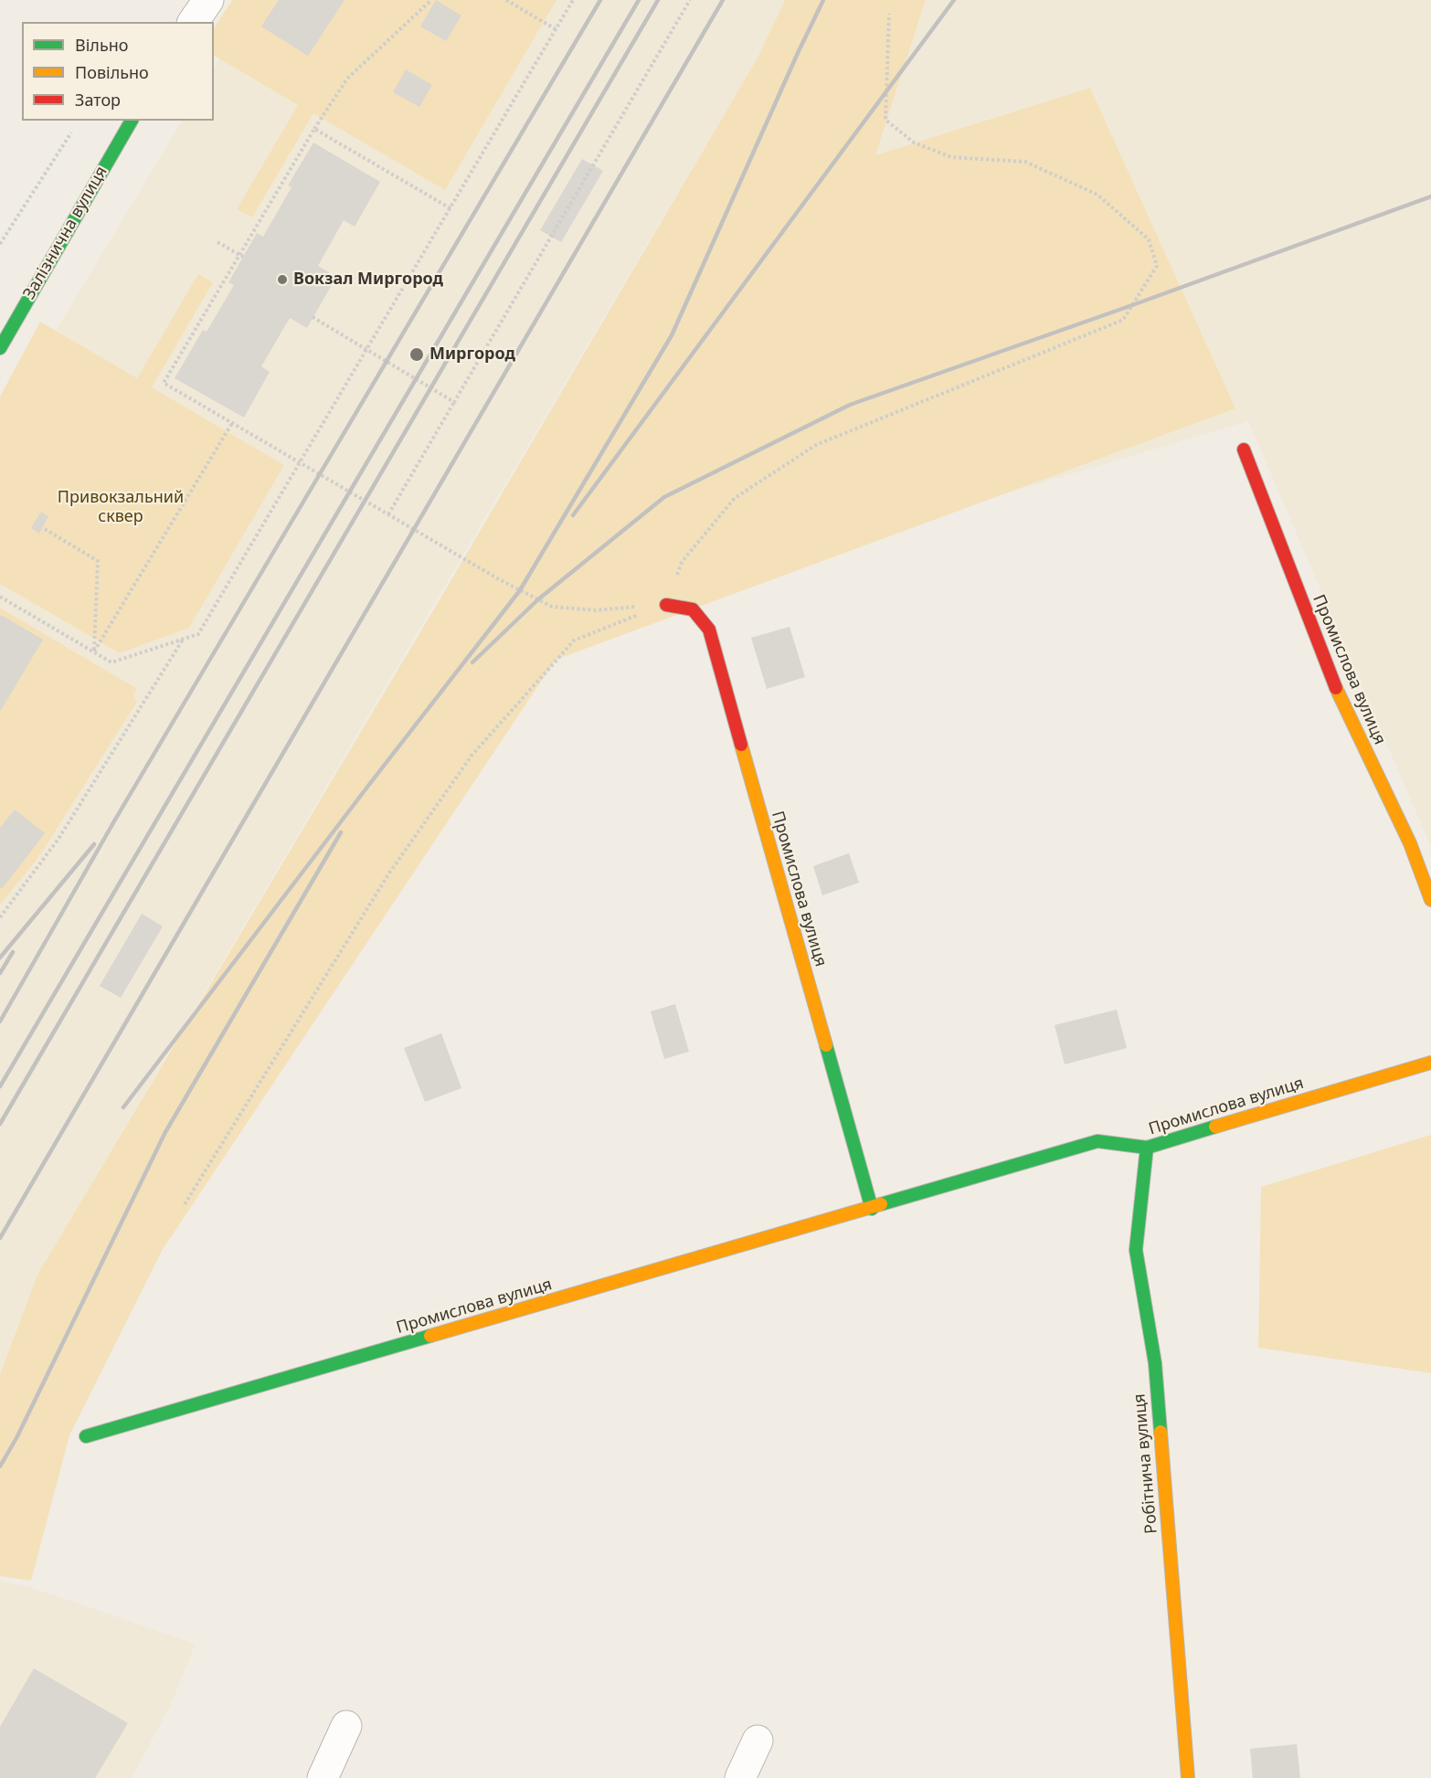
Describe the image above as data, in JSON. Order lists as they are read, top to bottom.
{
  "streets": {
    "street": ["Залізнична вулиця", "Промислова вулиця", "Робітнича вулиця"]
  },
  "crossings": [
    ["Промислова вулиця", "Робітнича вулиця"]
  ],
  "parks": ["Привокзальний сквер"],
  "places": ["Вокзал Миргород", "Миргород"],
  "legend": ["Вільно", "Повільно", "Затор"]
}
